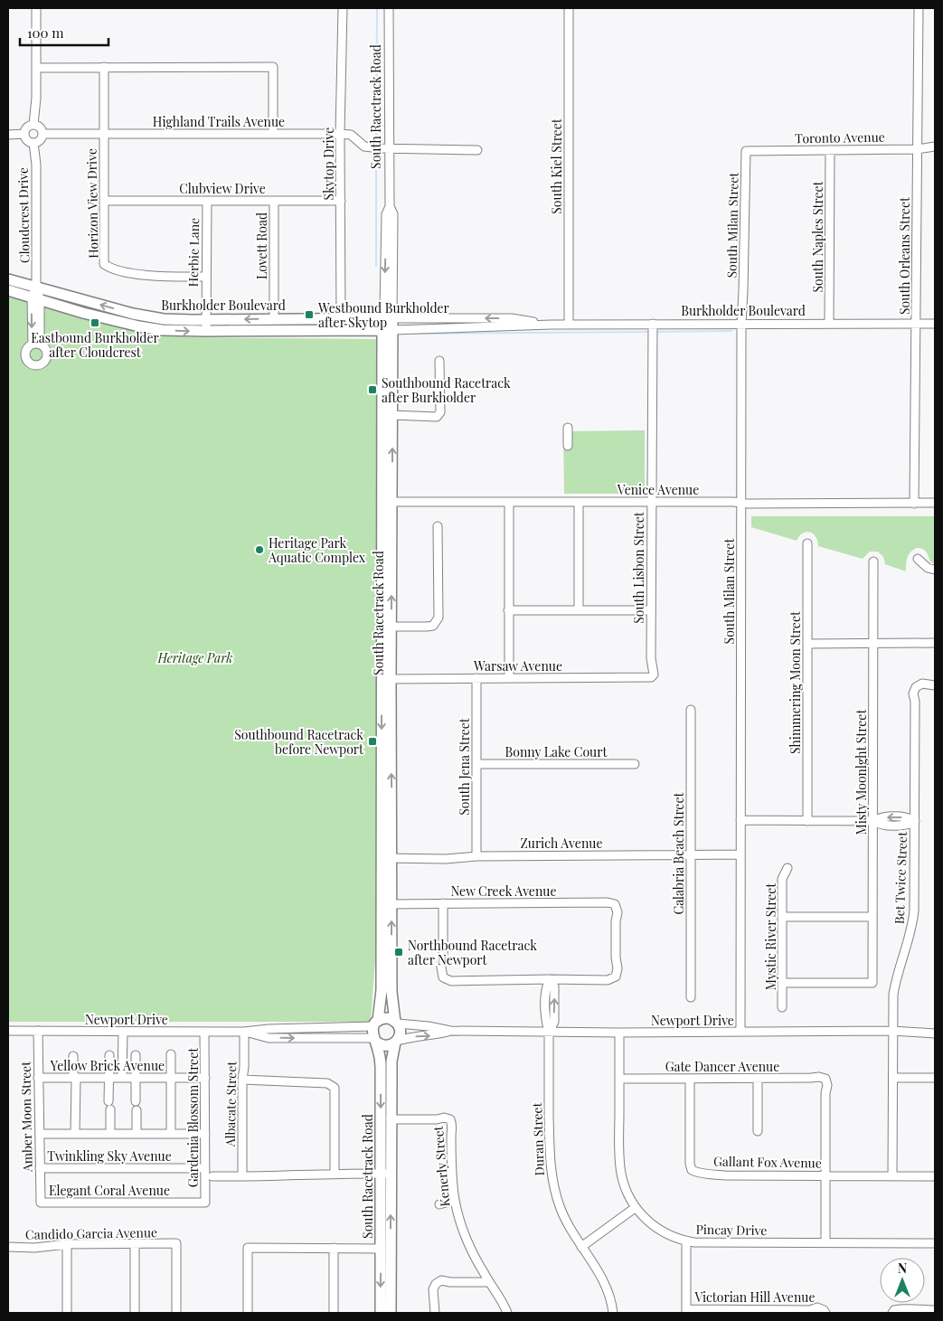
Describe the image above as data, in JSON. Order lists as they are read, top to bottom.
{
  "streets": {
    "main road": ["South Racetrack Road", "Burkholder Boulevard"],
    "street": [
      "Highland Trails Avenue",
      "Toronto Avenue",
      "Skytop Drive",
      "South Kiel Street",
      "Clubview Drive",
      "Horizon View Drive",
      "Cloudcrest Drive",
      "South Milan Street",
      "South Naples Street",
      "Lovett Road",
      "Herbie Lane",
      "South Orleans Street",
      "Venice Avenue",
      "South Lisbon Street",
      "Warsaw Avenue",
      "Shimmering Moon Street",
      "Bonny Lake Court",
      "South Jena Street",
      "Misty Moonlght Street",
      "Zurich Avenue",
      "Calabria Beach Street",
      "Bet Twice Street",
      "New Creek Avenue",
      "Mystic River Street",
      "Newport Drive",
      "Yellow Brick Avenue",
      "Gate Dancer Avenue",
      "Albacate Street",
      "Amber Moon Street",
      "Gardenia Blossom Street",
      "Duran Street",
      "Twinkling Sky Avenue",
      "Gallant Fox Avenue",
      "Kenerly Street",
      "Elegant Coral Avenue",
      "Pincay Drive",
      "Candido Garcia Avenue",
      "Victorian Hill Avenue"
    ]
  },
  "crossings": [
    ["South Racetrack Road", "Highland Trails Avenue"],
    ["South Racetrack Road", "Burkholder Boulevard"],
    ["South Racetrack Road", "Venice Avenue"],
    ["South Racetrack Road", "Warsaw Avenue"],
    ["South Racetrack Road", "Zurich Avenue"],
    ["South Racetrack Road", "New Creek Avenue"],
    ["South Racetrack Road", "Newport Drive"],
    ["South Racetrack Road", "Kenerly Street"],
    ["Highland Trails Avenue", "Skytop Drive"],
    ["Highland Trails Avenue", "Horizon View Drive"],
    ["Highland Trails Avenue", "Cloudcrest Drive"],
    ["Toronto Avenue", "South Milan Street"],
    ["Toronto Avenue", "South Naples Street"],
    ["Toronto Avenue", "South Orleans Street"],
    ["Skytop Drive", "Clubview Drive"],
    ["Skytop Drive", "Burkholder Boulevard"],
    ["South Kiel Street", "Burkholder Boulevard"],
    ["Clubview Drive", "Horizon View Drive"],
    ["Clubview Drive", "Lovett Road"],
    ["Clubview Drive", "Herbie Lane"],
    ["Horizon View Drive", "Herbie Lane"],
    ["Cloudcrest Drive", "Burkholder Boulevard"],
    ["South Milan Street", "Burkholder Boulevard"],
    ["South Milan Street", "Venice Avenue"],
    ["South Milan Street", "Zurich Avenue"],
    ["South Milan Street", "Newport Drive"],
    ["South Naples Street", "Burkholder Boulevard"],
    ["Lovett Road", "Burkholder Boulevard"],
    ["Herbie Lane", "Burkholder Boulevard"],
    ["South Orleans Street", "Burkholder Boulevard"],
    ["South Orleans Street", "Venice Avenue"],
    ["Burkholder Boulevard", "South Lisbon Street"],
    ["Venice Avenue", "South Lisbon Street"],
    ["South Lisbon Street", "Warsaw Avenue"],
    ["Warsaw Avenue", "South Jena Street"],
    ["Bonny Lake Court", "South Jena Street"],
    ["South Jena Street", "Zurich Avenue"],
    ["Misty Moonlght Street", "Mystic River Street"],
    ["Zurich Avenue", "Calabria Beach Street"],
    ["Bet Twice Street", "Newport Drive"],
    ["Bet Twice Street", "Gallant Fox Avenue"],
    ["New Creek Avenue", "Duran Street"],
    ["Newport Drive", "Albacate Street"],
    ["Newport Drive", "Amber Moon Street"],
    ["Newport Drive", "Gardenia Blossom Street"],
    ["Newport Drive", "Duran Street"],
    ["Newport Drive", "Pincay Drive"],
    ["Yellow Brick Avenue", "Amber Moon Street"],
    ["Yellow Brick Avenue", "Gardenia Blossom Street"],
    ["Gate Dancer Avenue", "Gallant Fox Avenue"],
    ["Gate Dancer Avenue", "Pincay Drive"],
    ["Amber Moon Street", "Twinkling Sky Avenue"],
    ["Amber Moon Street", "Elegant Coral Avenue"],
    ["Gardenia Blossom Street", "Twinkling Sky Avenue"],
    ["Gardenia Blossom Street", "Elegant Coral Avenue"]
  ],
  "parks": ["Heritage Park"],
  "places": {
    "transit": [
      "Westbound Burkholder after Skytop",
      "Eastbound Burkholder after Cloudcrest",
      "Southbound Racetrack after Burkholder",
      "Southbound Racetrack before Newport",
      "Northbound Racetrack after Newport"
    ],
    "other": ["Heritage Park Aquatic Complex"]
  },
  "scale_bar": "100 m",
  "north": "top"
}
